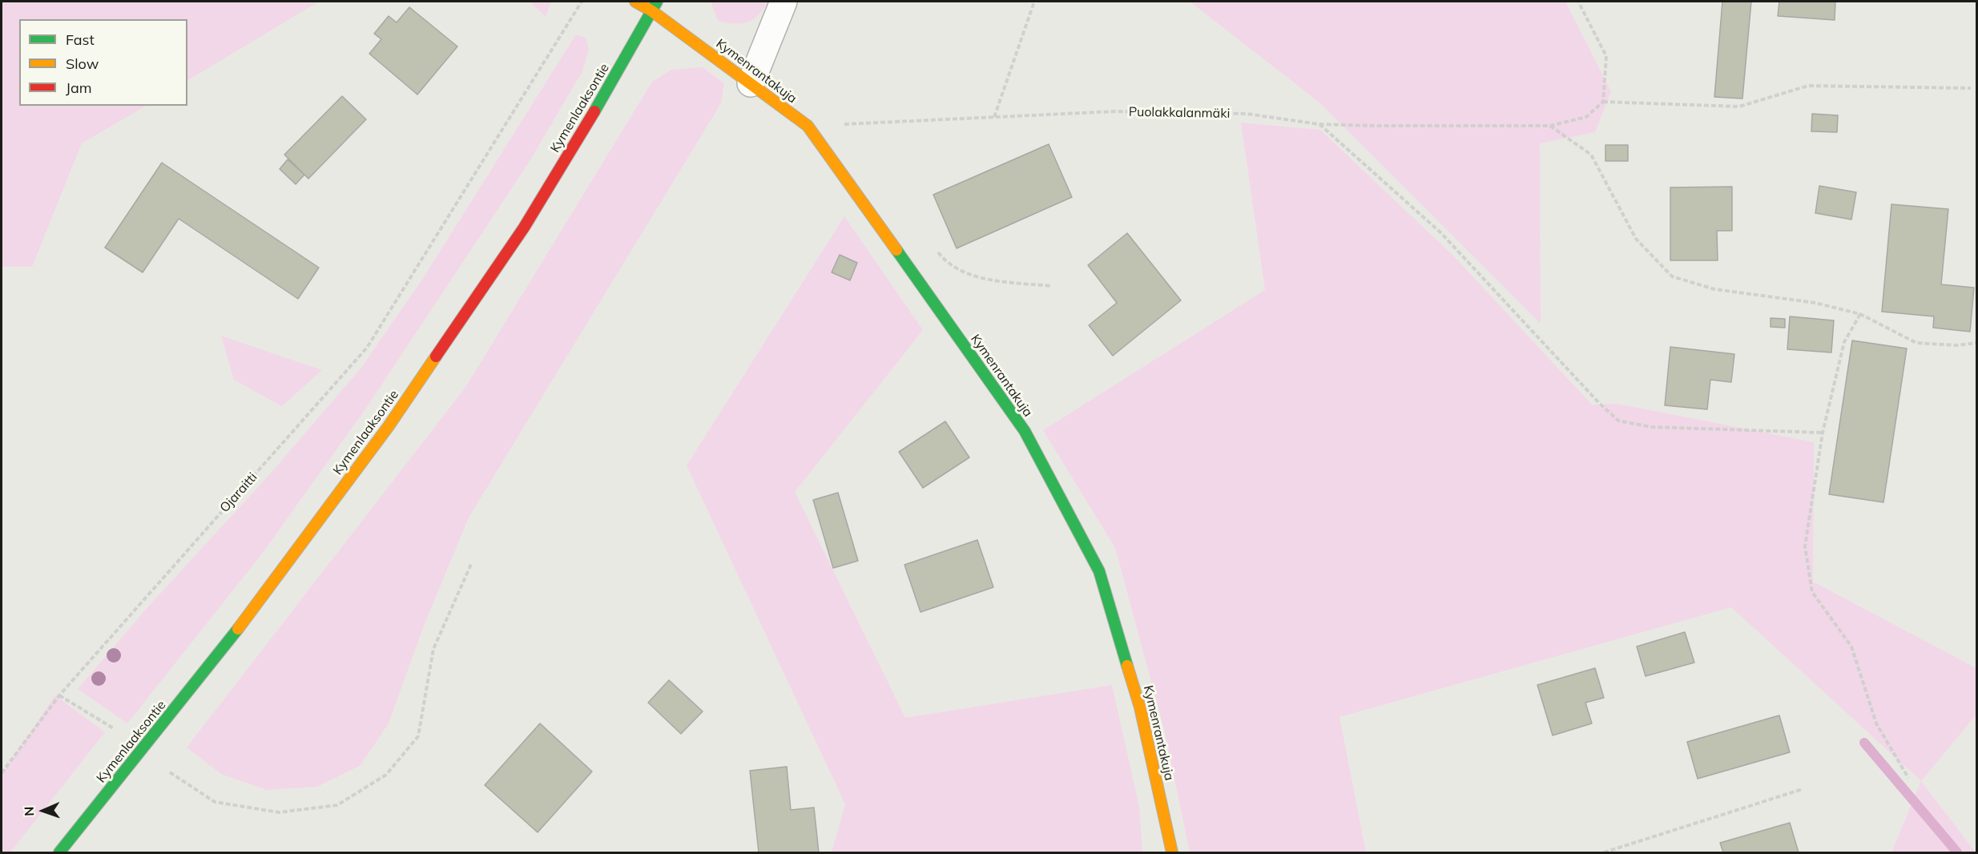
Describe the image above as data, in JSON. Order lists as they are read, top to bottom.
{
  "streets": {
    "street": ["Kymenrantakuja", "Kymenlaaksontie"],
    "path": ["Puolakkalanmäki", "Ojaraitti"]
  },
  "crossings": [
    ["Kymenrantakuja", "Kymenlaaksontie"],
    ["Kymenrantakuja", "Puolakkalanmäki"]
  ],
  "legend": ["Fast", "Slow", "Jam"],
  "north": "left"
}
